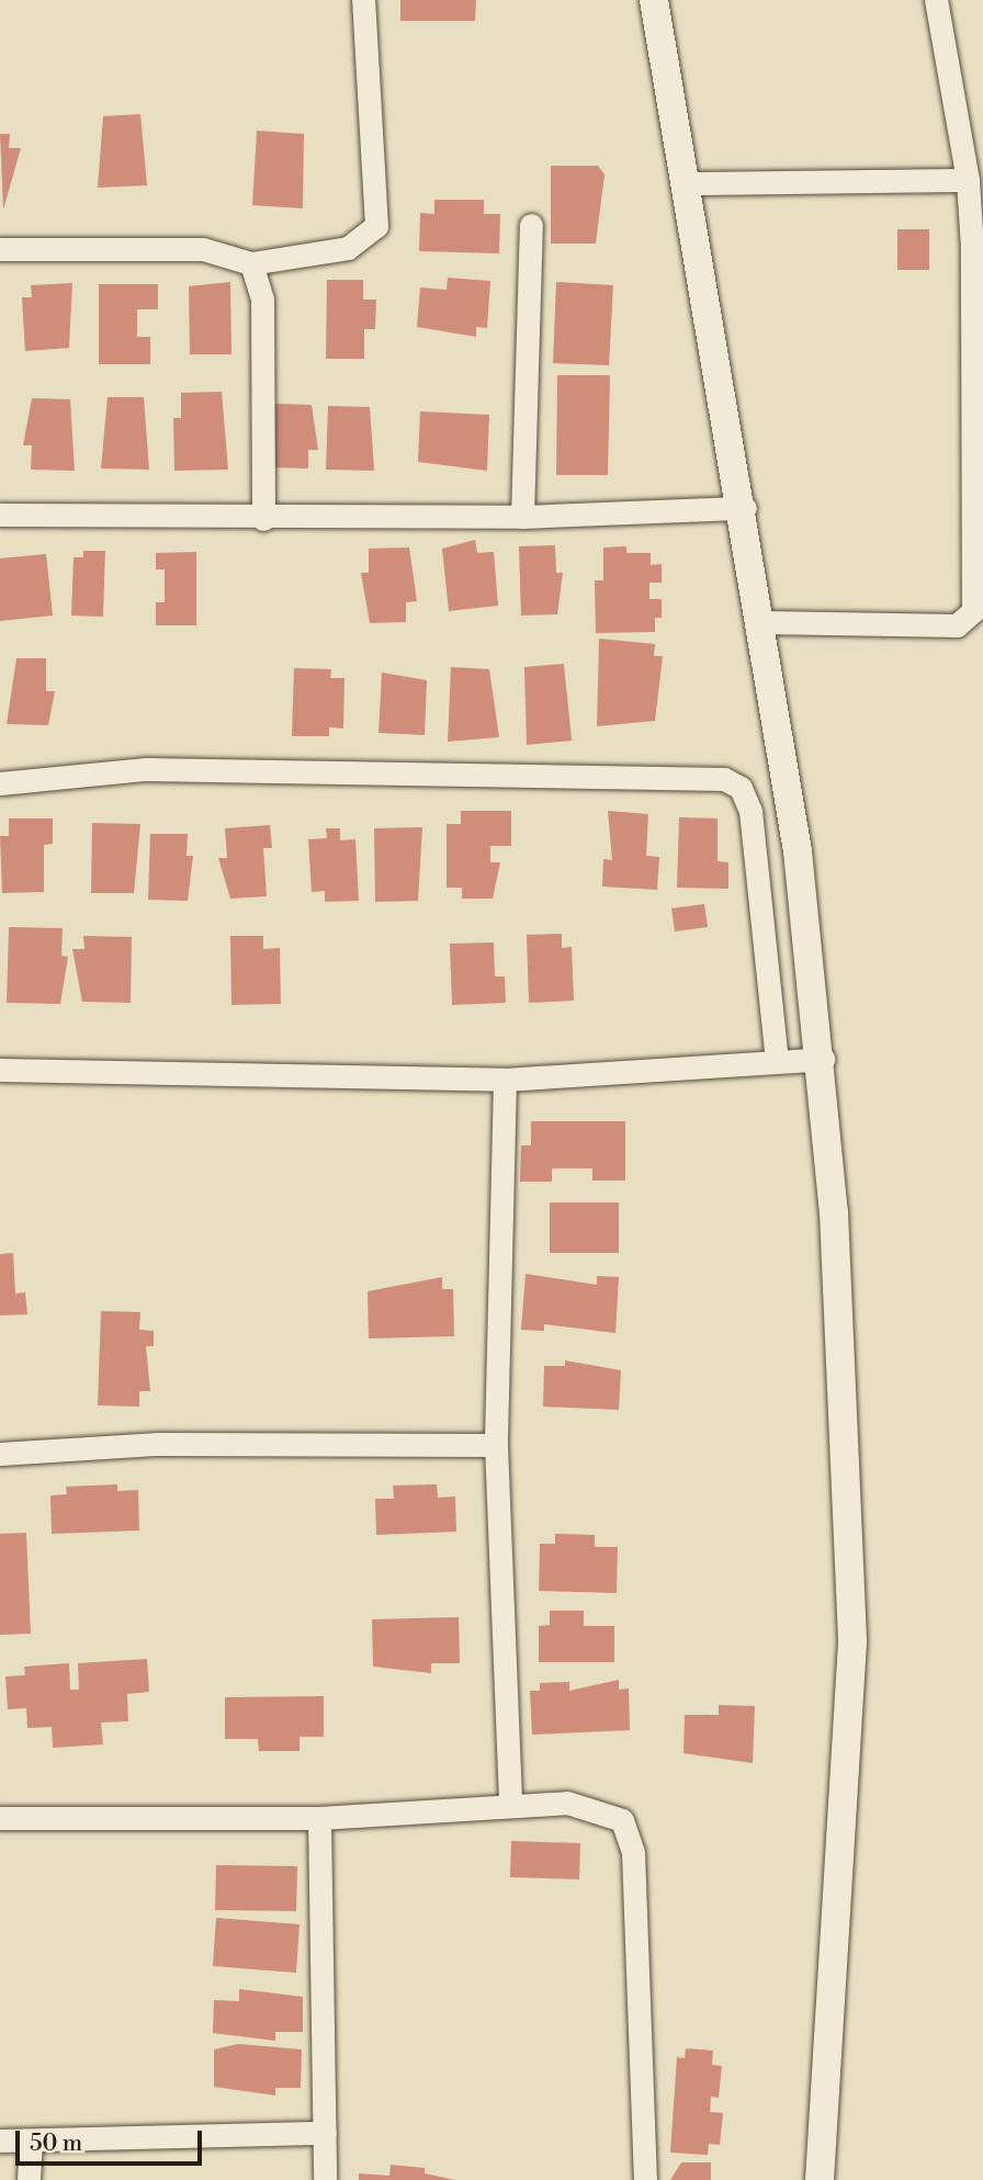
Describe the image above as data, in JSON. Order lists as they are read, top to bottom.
{
  "scale_bar": "50 m"
}
